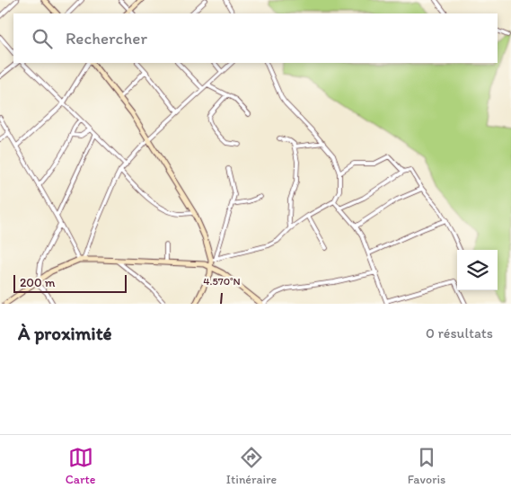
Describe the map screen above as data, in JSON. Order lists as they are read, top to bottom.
{
  "scale_bar": "200 m",
  "page": {
    "search": "Rechercher",
    "scale": "200 m",
    "heading": ["À proximité", "0 résultats"],
    "nav": ["Carte", "Itinéraire", "Favoris"]
  },
  "coordinates": ["4.570°N"]
}
